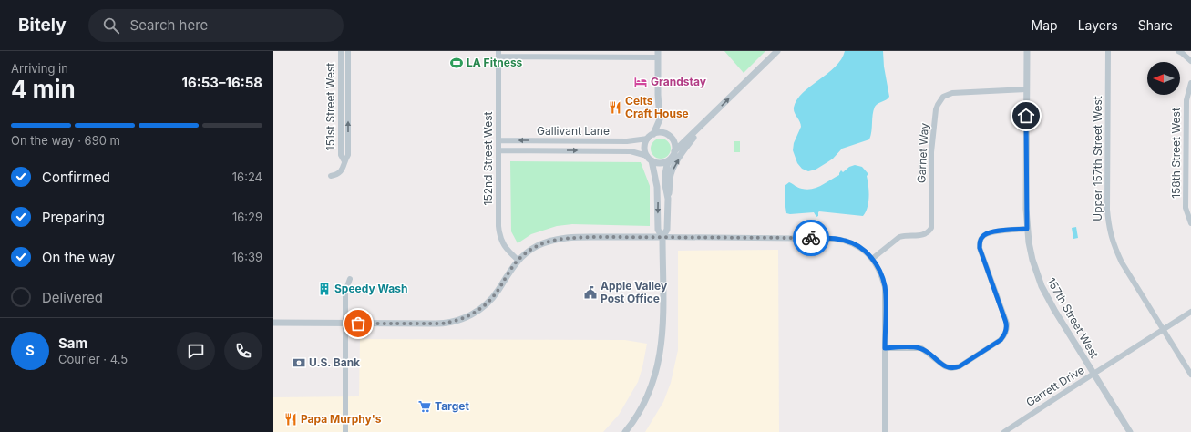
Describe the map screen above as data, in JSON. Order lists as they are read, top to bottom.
{
  "streets": {
    "street": [
      "151st Street West",
      "Gallivant Lane",
      "Garnet Way",
      "158th Street West",
      "152nd Street West",
      "Upper 157th Street West",
      "157th Street West",
      "Garrett Drive"
    ]
  },
  "crossings": [
    ["Gallivant Lane", "152nd Street West"],
    ["Garnet Way", "157th Street West"],
    ["Upper 157th Street West", "Garrett Drive"],
    ["157th Street West", "Garrett Drive"]
  ],
  "places": {
    "sports": ["LA Fitness"],
    "hotel": ["Grandstay"],
    "restaurant": ["Celts Craft House", "Papa Murphy's"],
    "building": ["Speedy Wash"],
    "public building": ["Apple Valley Post Office"],
    "bank": ["U.S. Bank"],
    "supermarket": ["Target"]
  },
  "north": "left",
  "page": {
    "header": "Bitely",
    "search": "Search here",
    "nav": ["Map", "Layers", "Share"],
    "heading": ["4 min", "Arriving in", "16:53–16:58"],
    "panel": ["Sam", "Courier · 4.5"],
    "bar": "On the way · 690 m",
    "list": [
      ["Confirmed", "16:24"],
      ["Preparing", "16:29"],
      ["On the way", "16:39"],
      "Delivered"
    ],
    "round": "S"
  }
}
